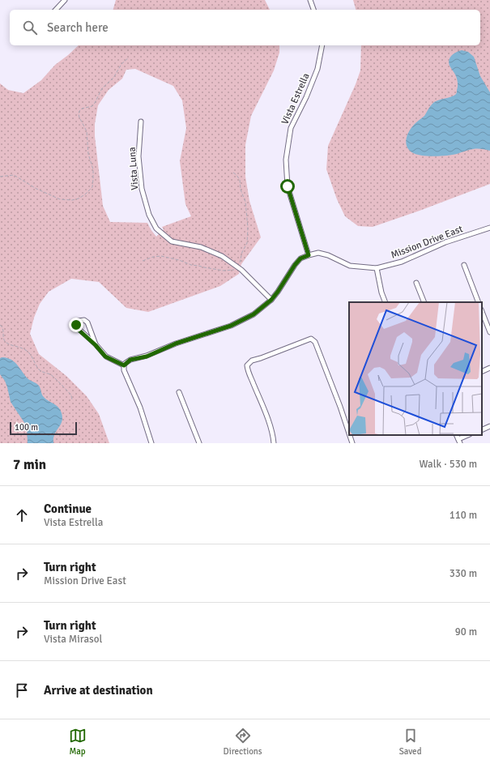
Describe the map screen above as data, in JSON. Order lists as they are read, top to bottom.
{
  "streets": {
    "street": ["Vista Estrella", "Vista Luna", "Mission Drive East"]
  },
  "crossings": [
    ["Vista Estrella", "Mission Drive East"]
  ],
  "scale_bar": "100 m",
  "page": {
    "search": "Search here",
    "scale": "100 m",
    "heading": ["7 min", "Walk · 530 m"],
    "list": [
      ["Continue", "Vista Estrella", "110 m"],
      ["Turn right", "Mission Drive East", "330 m"],
      ["Turn right", "Vista Mirasol", "90 m"],
      "Arrive at destination"
    ],
    "nav": ["Map", "Directions", "Saved"]
  }
}
